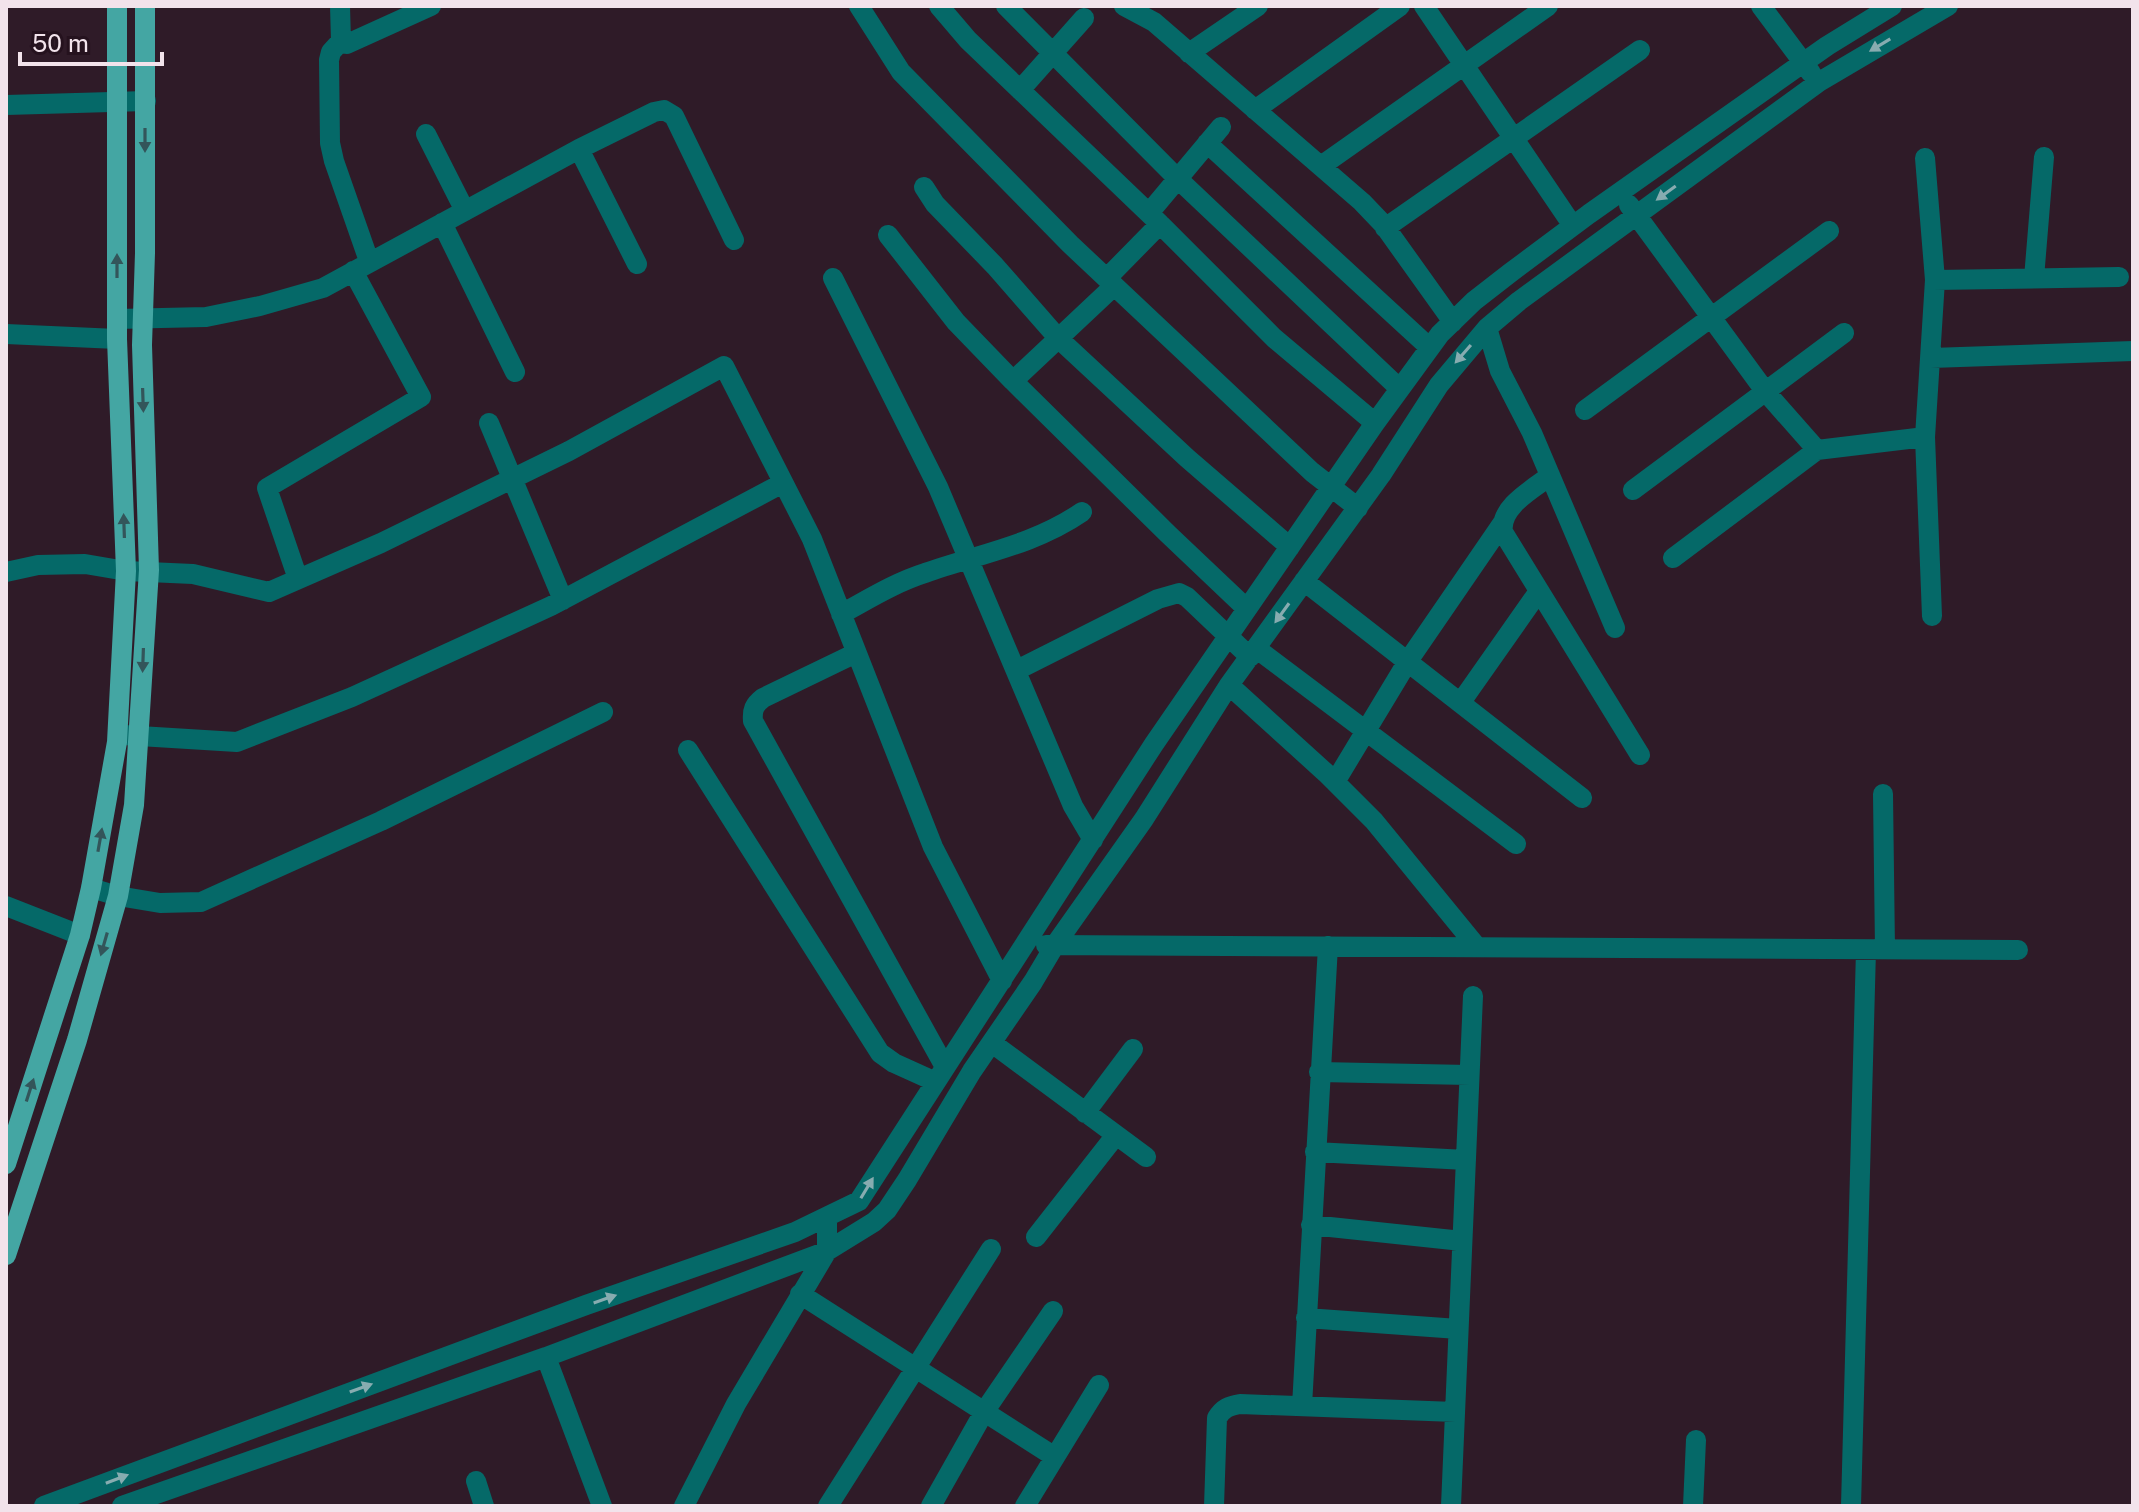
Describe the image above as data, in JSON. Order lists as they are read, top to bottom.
{
  "scale_bar": "50 m"
}
